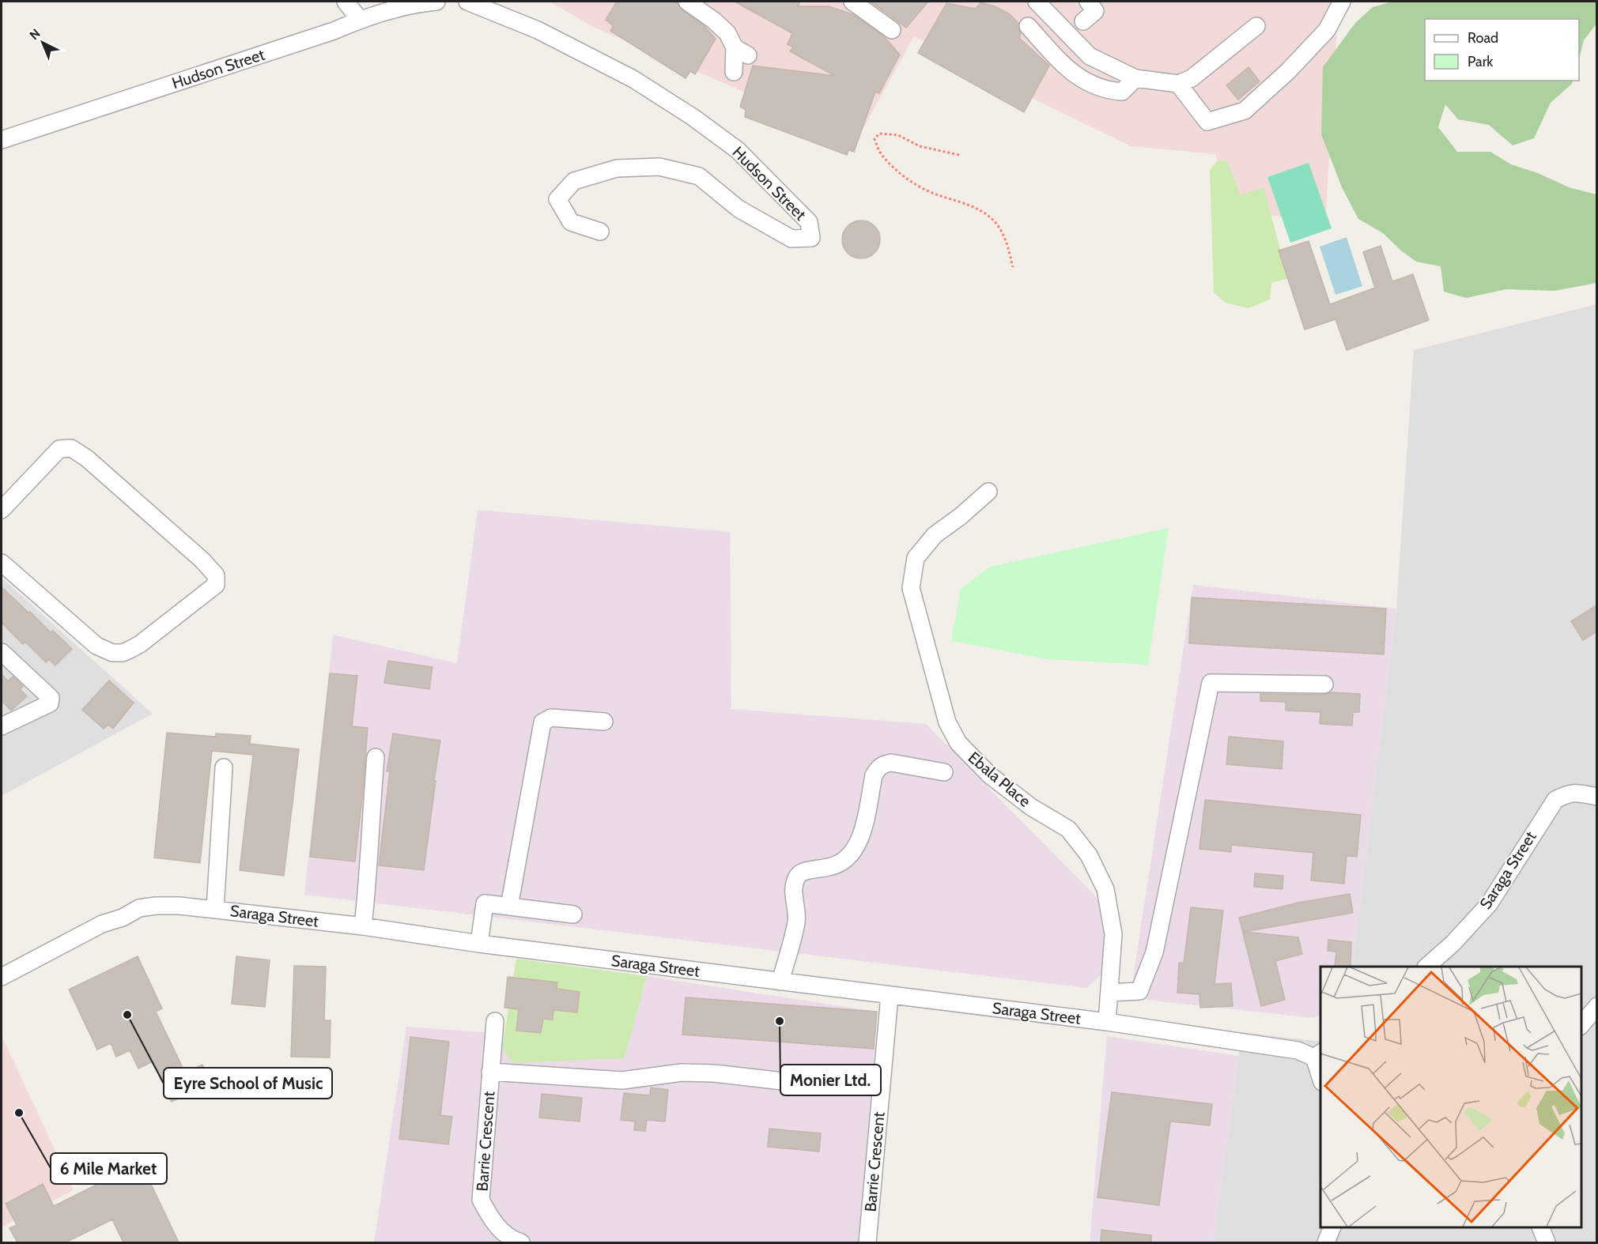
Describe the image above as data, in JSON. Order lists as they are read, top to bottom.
{
  "streets": {
    "street": [
      "Hudson Street",
      "Ebala Place",
      "Saraga Street",
      "Barrie Crescent"
    ]
  },
  "crossings": [
    ["Ebala Place", "Saraga Street"],
    ["Saraga Street", "Barrie Crescent"]
  ],
  "places": ["Eyre School of Music", "Monier Ltd.", "6 Mile Market"],
  "legend": ["Road", "Park"],
  "north": "top left"
}
